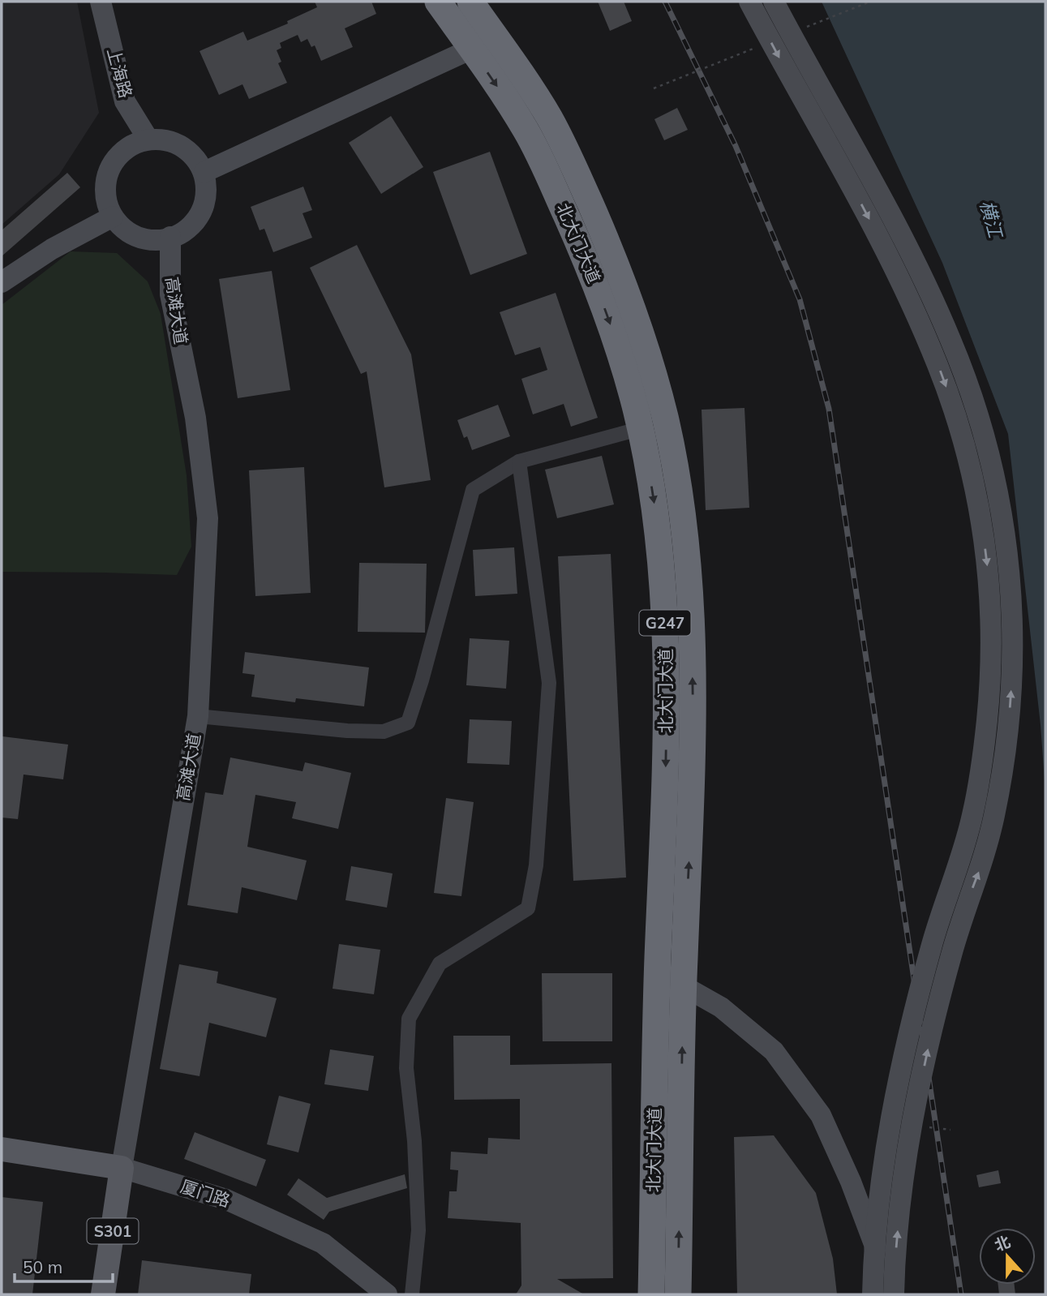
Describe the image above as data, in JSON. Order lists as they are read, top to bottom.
{
  "streets": {
    "highway": ["北大门大道", "G247"],
    "main road": [
      "上海路",
      "高滩大道",
      "厦门路",
      "S301"
    ]
  },
  "crossings": [
    ["上海路", "高滩大道"],
    ["高滩大道", "厦门路"]
  ],
  "water": ["横江"],
  "scale_bar": "50 m",
  "north": "top"
}
